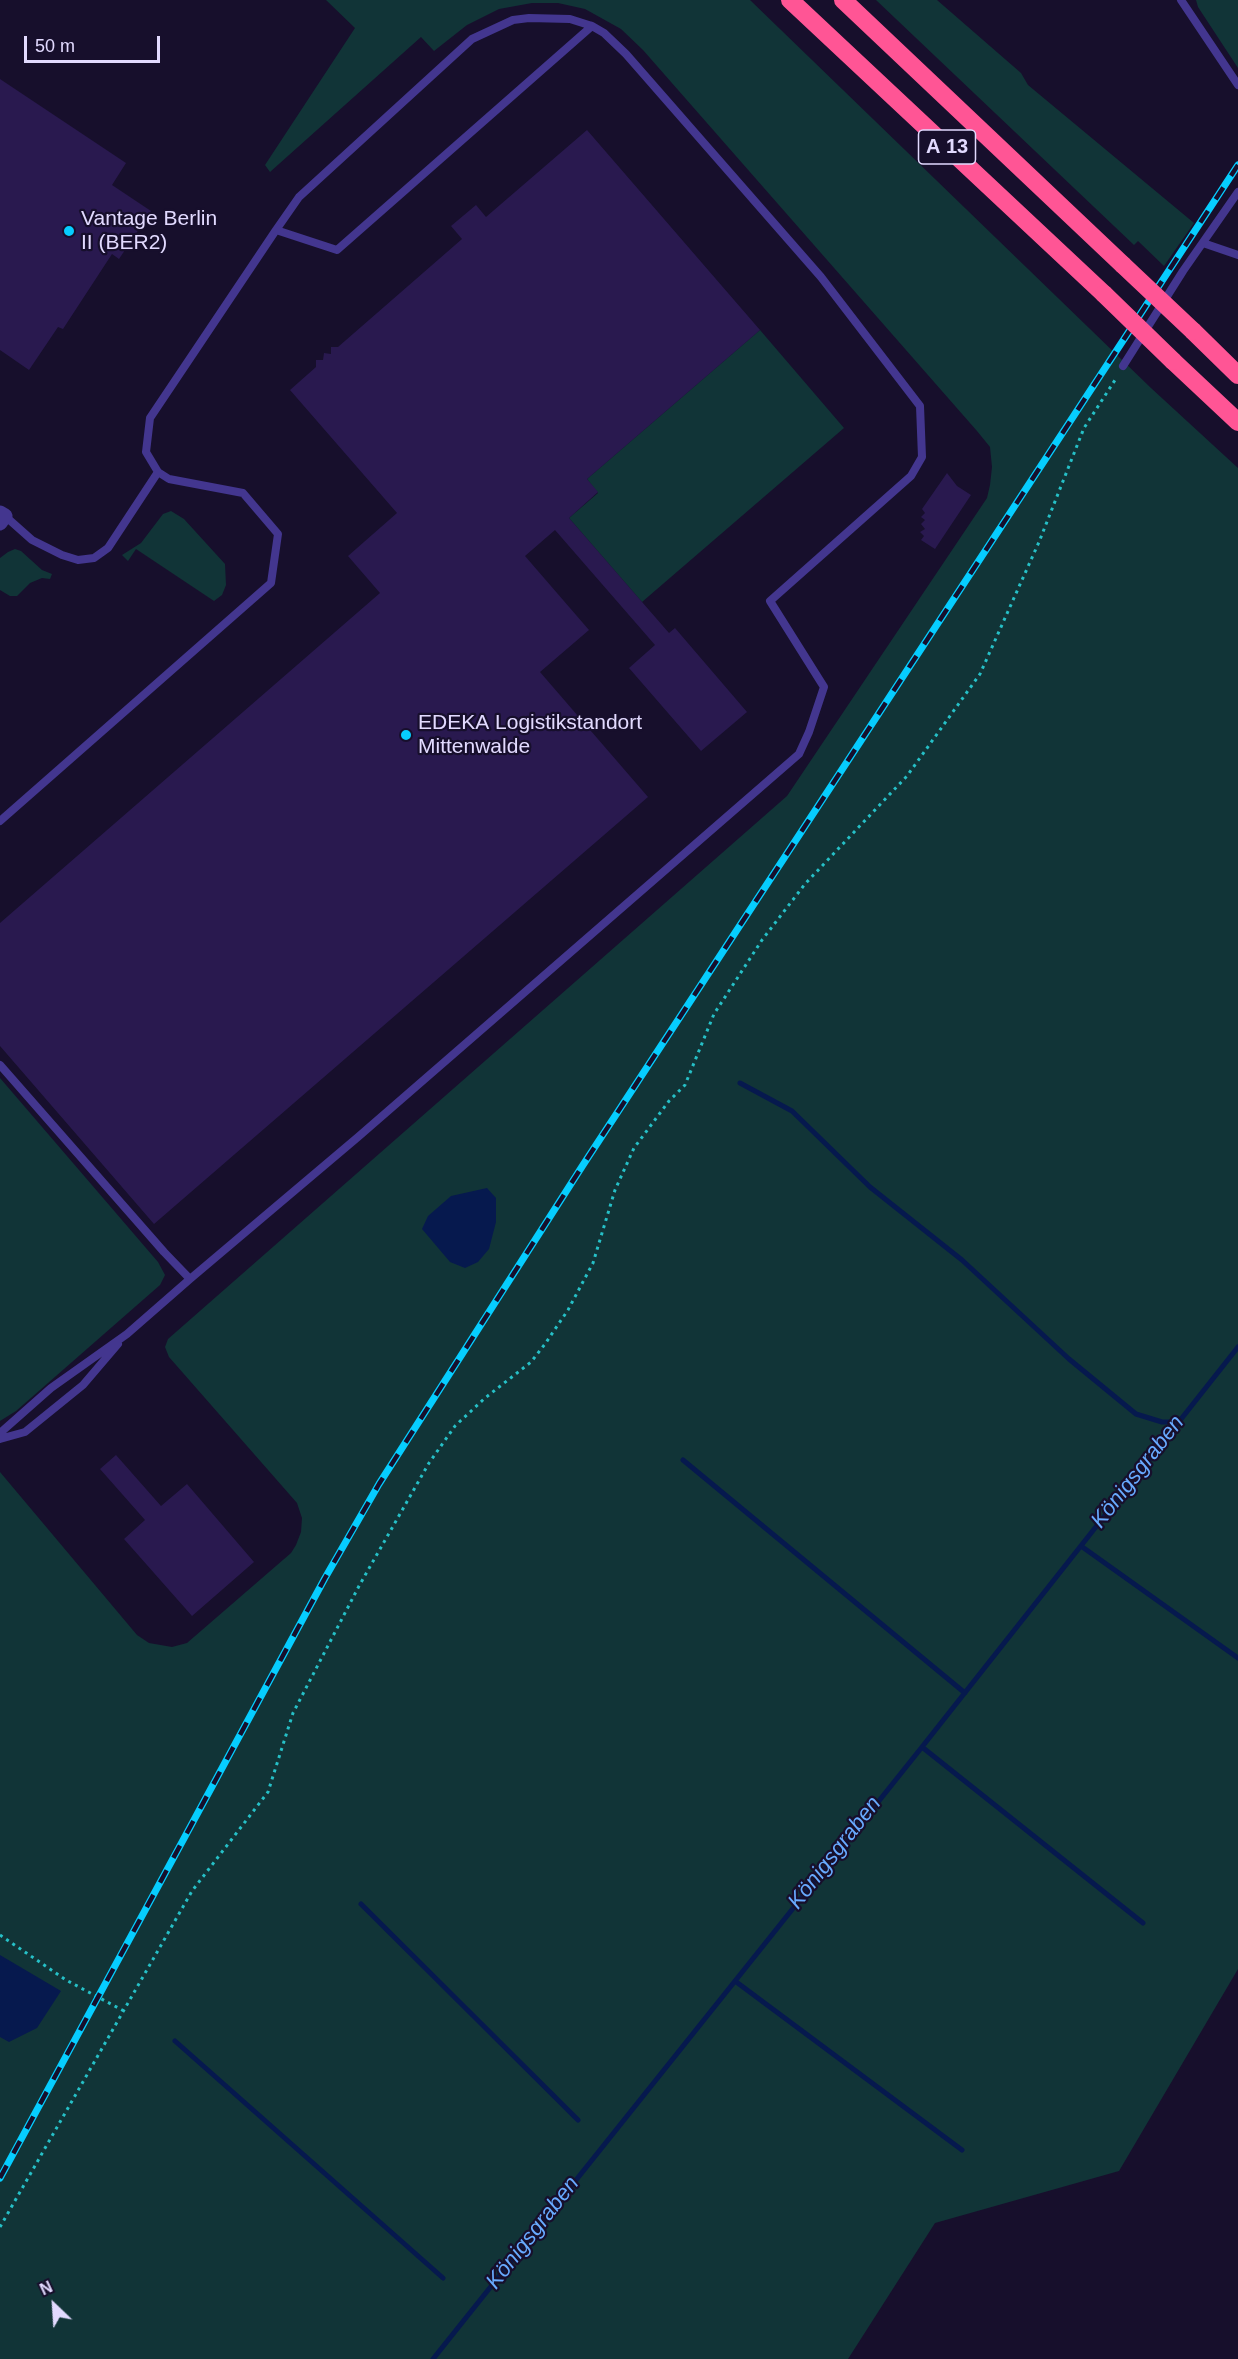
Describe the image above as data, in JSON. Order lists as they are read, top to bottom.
{
  "streets": {
    "highway": ["A 13"]
  },
  "water": ["Königsgraben"],
  "places": ["Vantage Berlin II (BER2)", "EDEKA Logistikstandort Mittenwalde"],
  "scale_bar": "50 m",
  "north": "top left"
}
